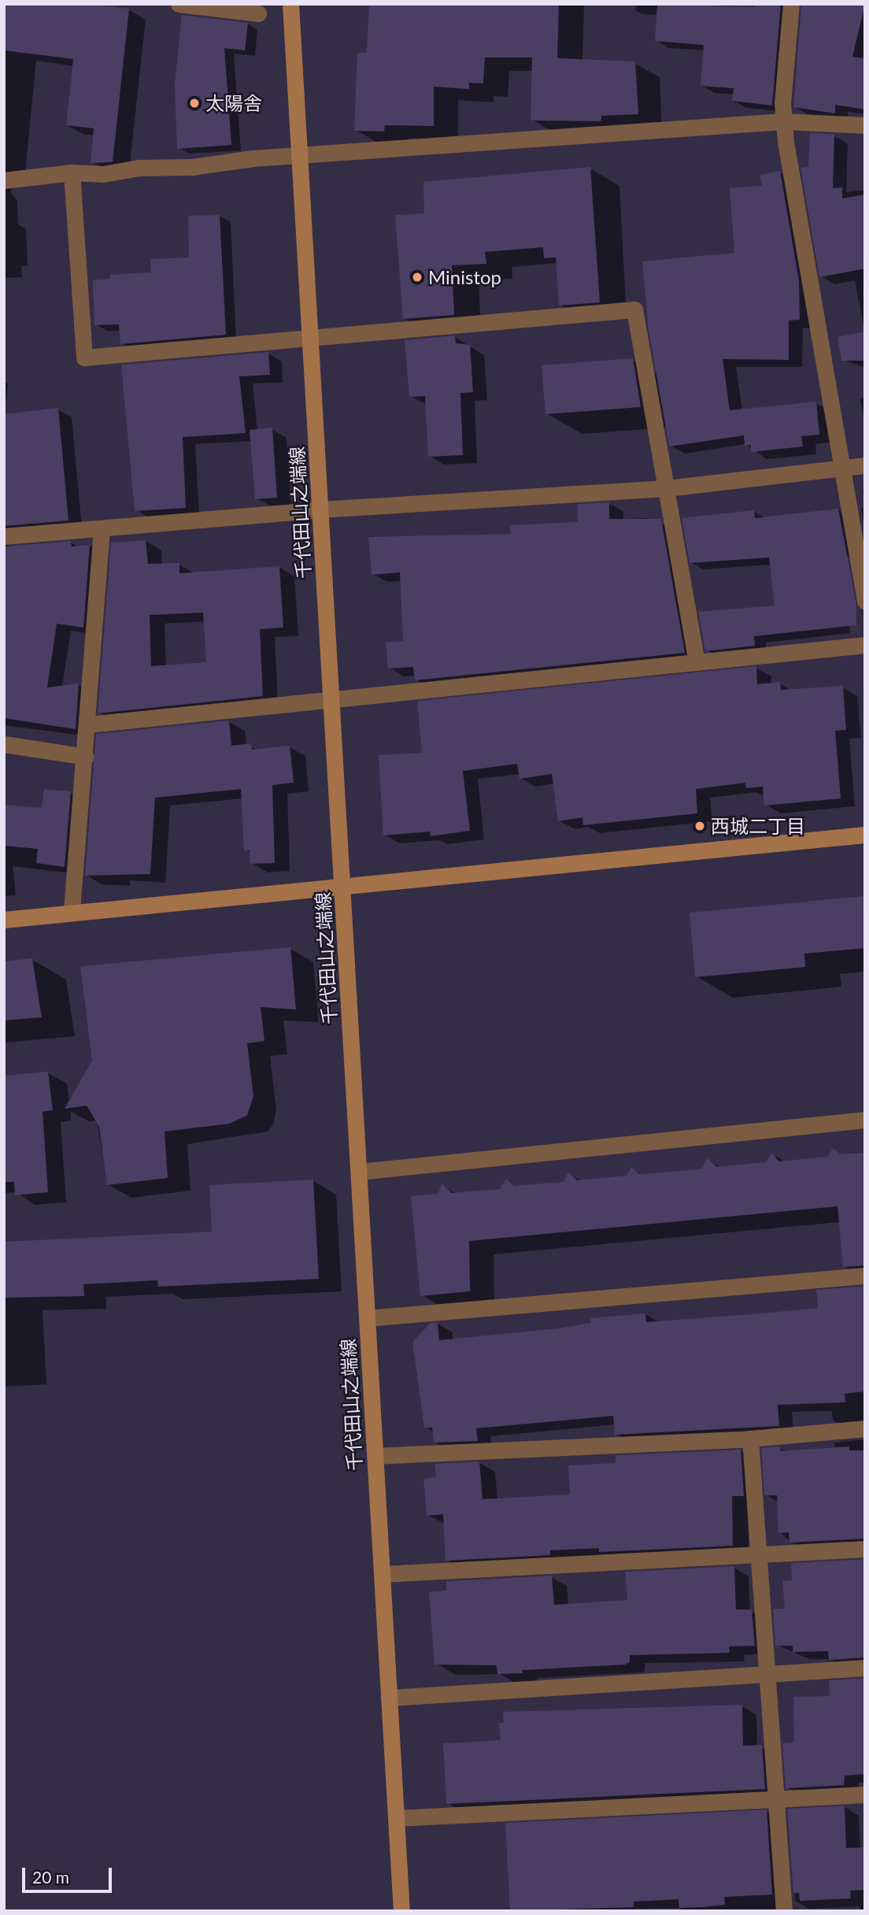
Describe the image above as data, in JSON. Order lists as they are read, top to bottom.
{
  "streets": {
    "street": ["千代田山之端線"]
  },
  "places": ["太陽舎", "Ministop", "西城二丁目"],
  "scale_bar": "20 m"
}
